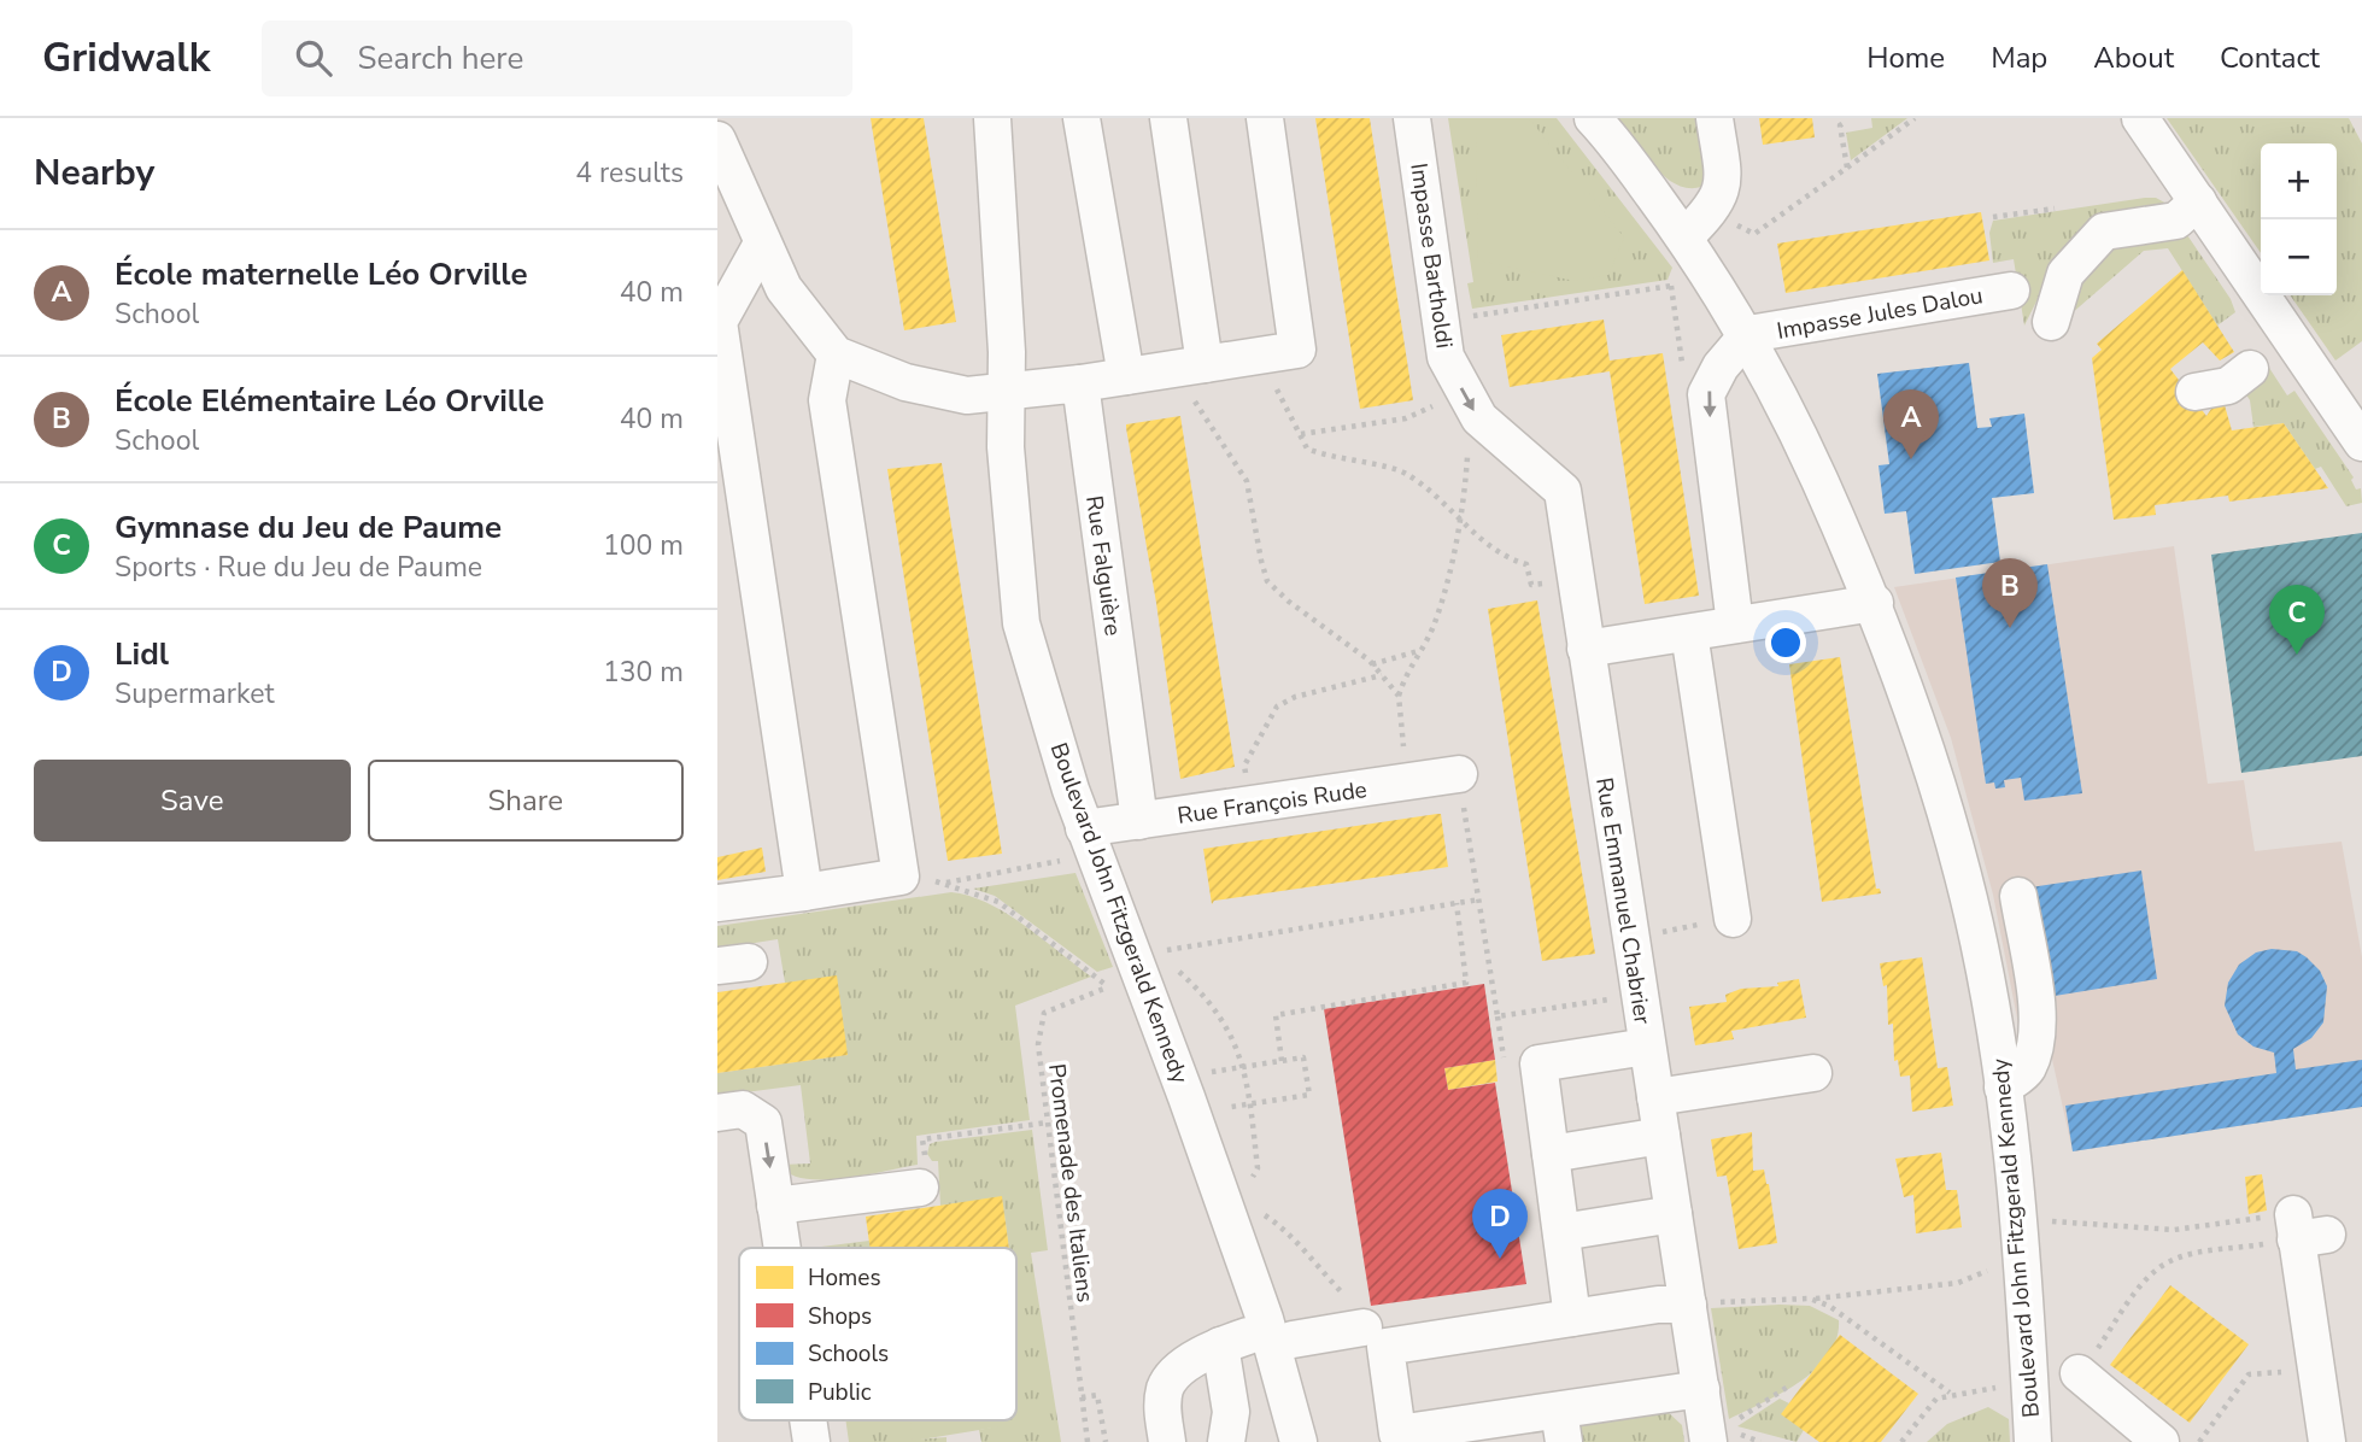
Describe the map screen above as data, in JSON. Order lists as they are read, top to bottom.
{
  "streets": {
    "street": [
      "Impasse Bartholdi",
      "Impasse Jules Dalou",
      "Rue Falguière",
      "Rue François Rude",
      "Rue Emmanuel Chabrier",
      "Boulevard John Fitzgerald Kennedy"
    ],
    "path": ["Promenade des Italiens"]
  },
  "crossings": [
    ["Impasse Bartholdi", "Rue Emmanuel Chabrier"],
    ["Impasse Jules Dalou", "Boulevard John Fitzgerald Kennedy"],
    ["Rue Falguière", "Rue François Rude"],
    ["Rue François Rude", "Boulevard John Fitzgerald Kennedy"]
  ],
  "one_way": ["Impasse Bartholdi"],
  "legend": [
    "Homes",
    "Shops",
    "Schools",
    "Public"
  ],
  "page": {
    "header": "Gridwalk",
    "search": "Search here",
    "nav": [
      "Home",
      "Map",
      "About",
      "Contact"
    ],
    "heading": ["Nearby", "4 results"],
    "map_buttons": ["+", "−"],
    "list": [
      {
        "mark": "A",
        "name": "École maternelle Léo Orville",
        "note": "School",
        "value": "40 m"
      },
      {
        "mark": "B",
        "name": "École Elémentaire Léo Orville",
        "note": "School",
        "value": "40 m"
      },
      {
        "mark": "C",
        "name": "Gymnase du Jeu de Paume",
        "note": "Sports · Rue du Jeu de Paume",
        "value": "100 m"
      },
      {
        "mark": "D",
        "name": "Lidl",
        "note": "Supermarket",
        "value": "130 m"
      }
    ],
    "pins": [
      "A",
      "B",
      "C",
      "D"
    ],
    "buttons": ["Save", "Share"]
  }
}
